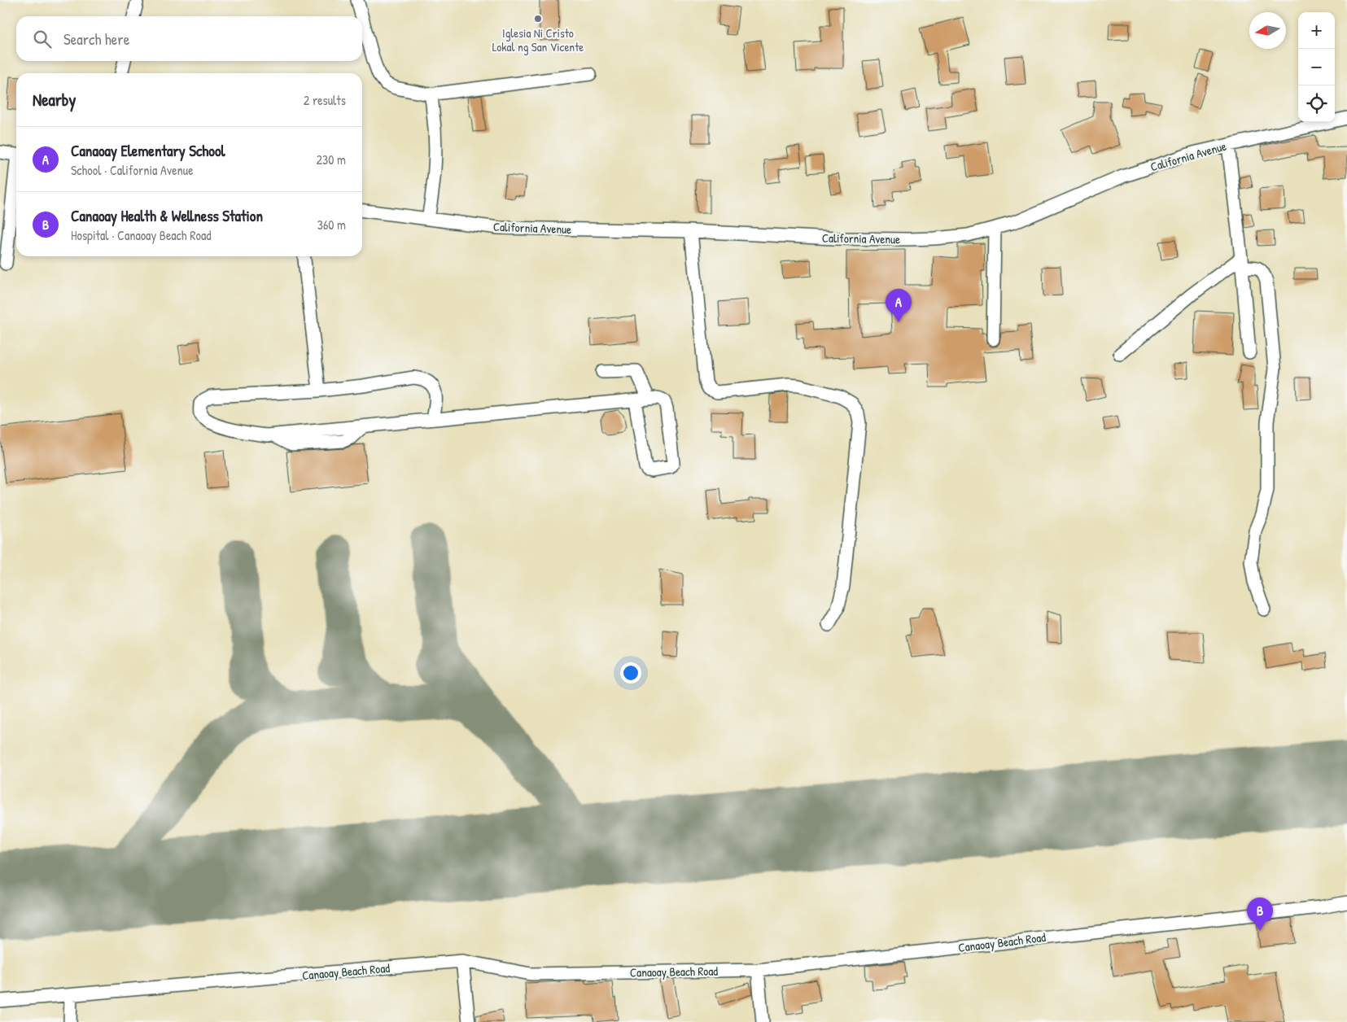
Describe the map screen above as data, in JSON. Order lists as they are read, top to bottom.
{
  "streets": {
    "street": ["California Avenue", "Canaoay Beach Road"]
  },
  "places": ["Iglesia Ni Cristo Lokal ng San Vicente"],
  "north": "left",
  "page": {
    "map_buttons": ["+", "−"],
    "search": "Search here",
    "heading": ["Nearby", "2 results"],
    "list": [
      {
        "mark": "A",
        "name": "Canaoay Elementary School",
        "note": "School · California Avenue",
        "value": "230 m"
      },
      {
        "mark": "B",
        "name": "Canaoay Health & Wellness Station",
        "note": "Hospital · Canaoay Beach Road",
        "value": "360 m"
      }
    ],
    "pins": ["A", "B"]
  }
}
